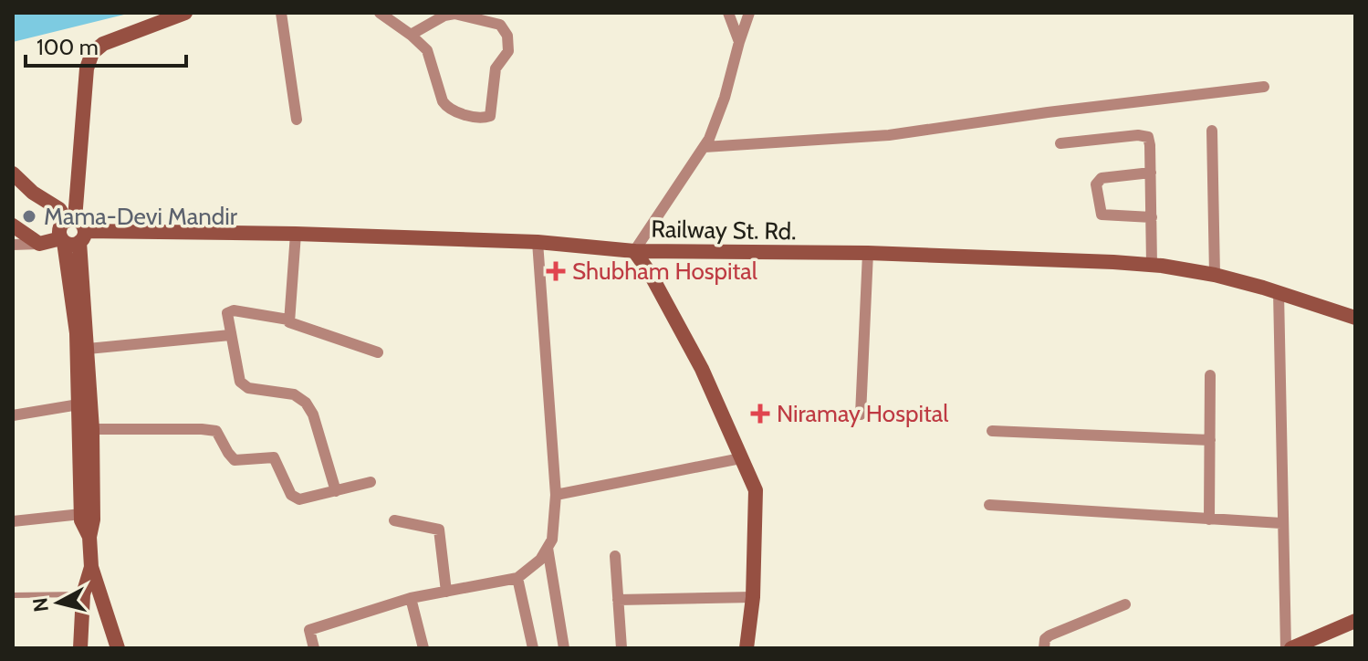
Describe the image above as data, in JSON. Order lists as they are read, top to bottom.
{
  "streets": {
    "street": ["Railway St. Rd."]
  },
  "places": {
    "other": ["Mama-Devi Mandir"],
    "health": ["Shubham Hospital", "Niramay Hospital"]
  },
  "scale_bar": "100 m",
  "north": "left"
}
